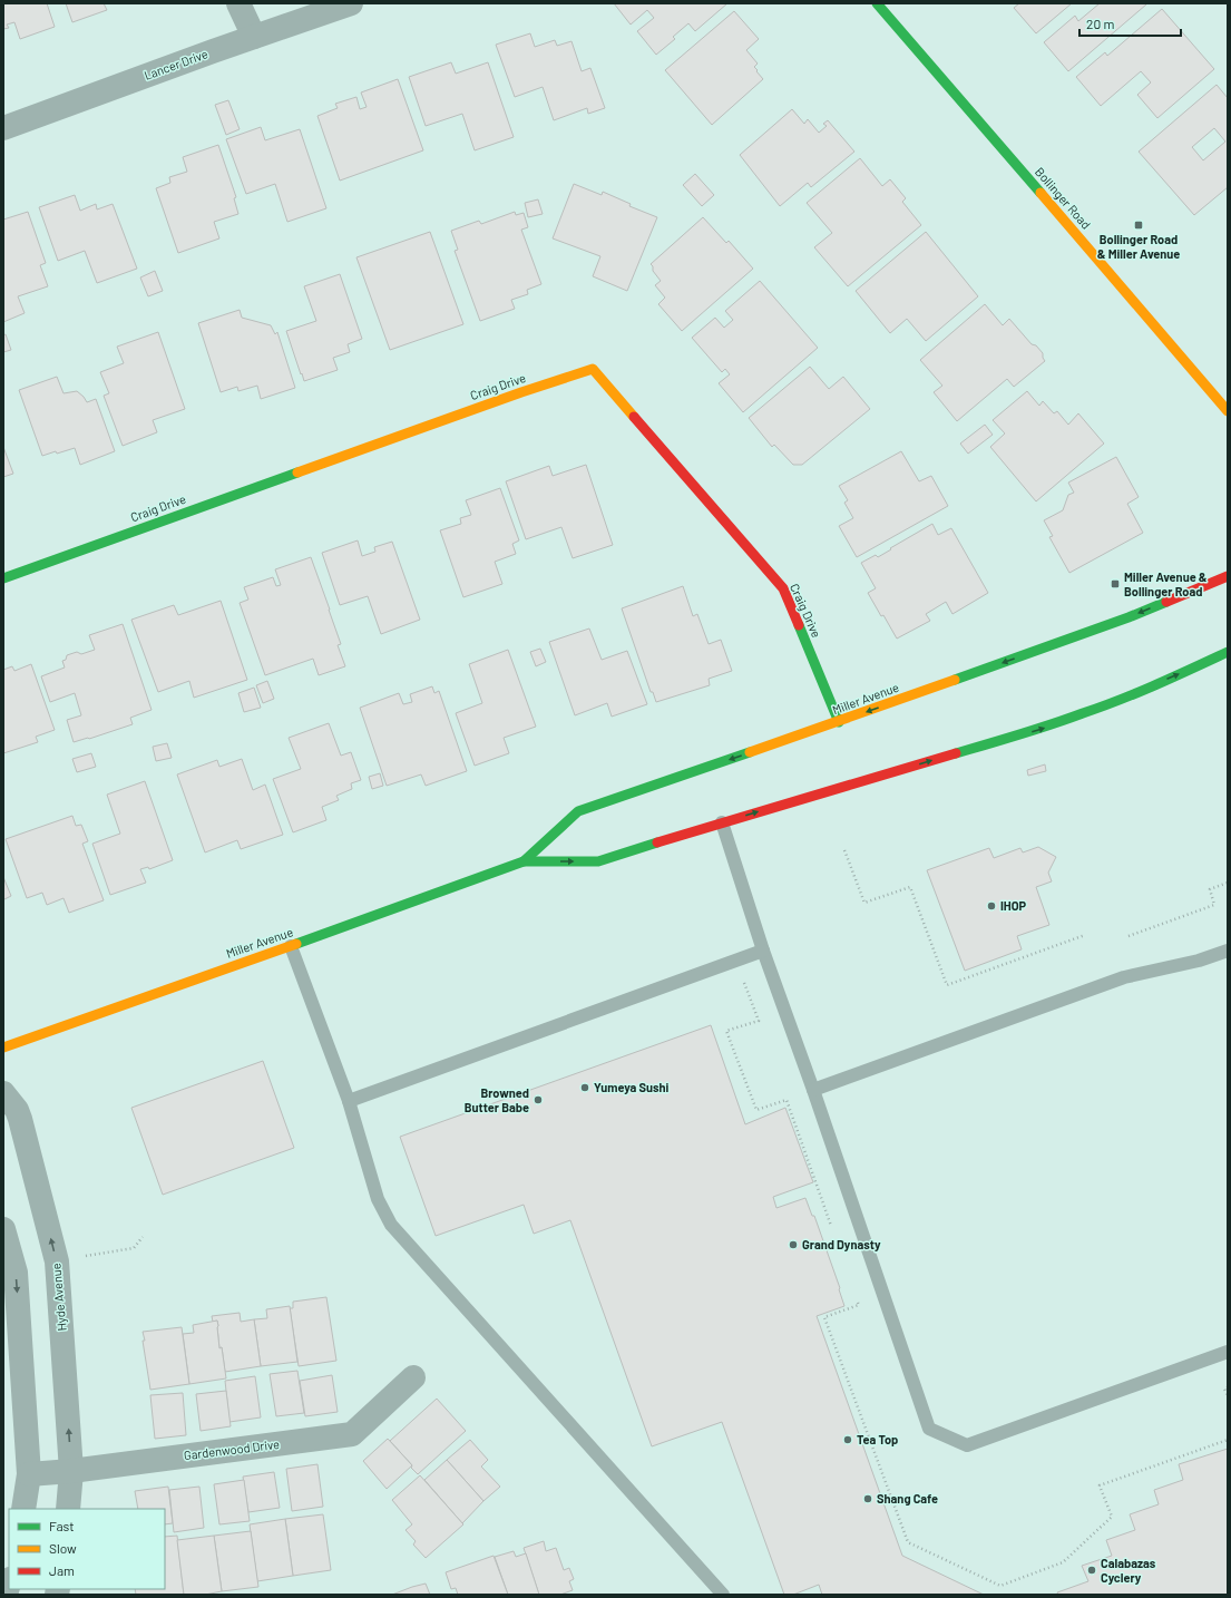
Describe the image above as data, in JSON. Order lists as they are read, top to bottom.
{
  "streets": {
    "main road": ["Bollinger Road", "Craig Drive", "Miller Avenue"],
    "street": ["Lancer Drive", "Hyde Avenue", "Gardenwood Drive"]
  },
  "crossings": [
    ["Craig Drive", "Miller Avenue"],
    ["Hyde Avenue", "Gardenwood Drive"]
  ],
  "places": {
    "transit": ["Bollinger Road & Miller Avenue", "Miller Avenue & Bollinger Road"],
    "other": [
      "IHOP",
      "Yumeya Sushi",
      "Browned Butter Babe",
      "Grand Dynasty",
      "Tea Top",
      "Shang Cafe",
      "Calabazas Cyclery"
    ]
  },
  "legend": ["Fast", "Slow", "Jam"],
  "scale_bar": "20 m"
}
